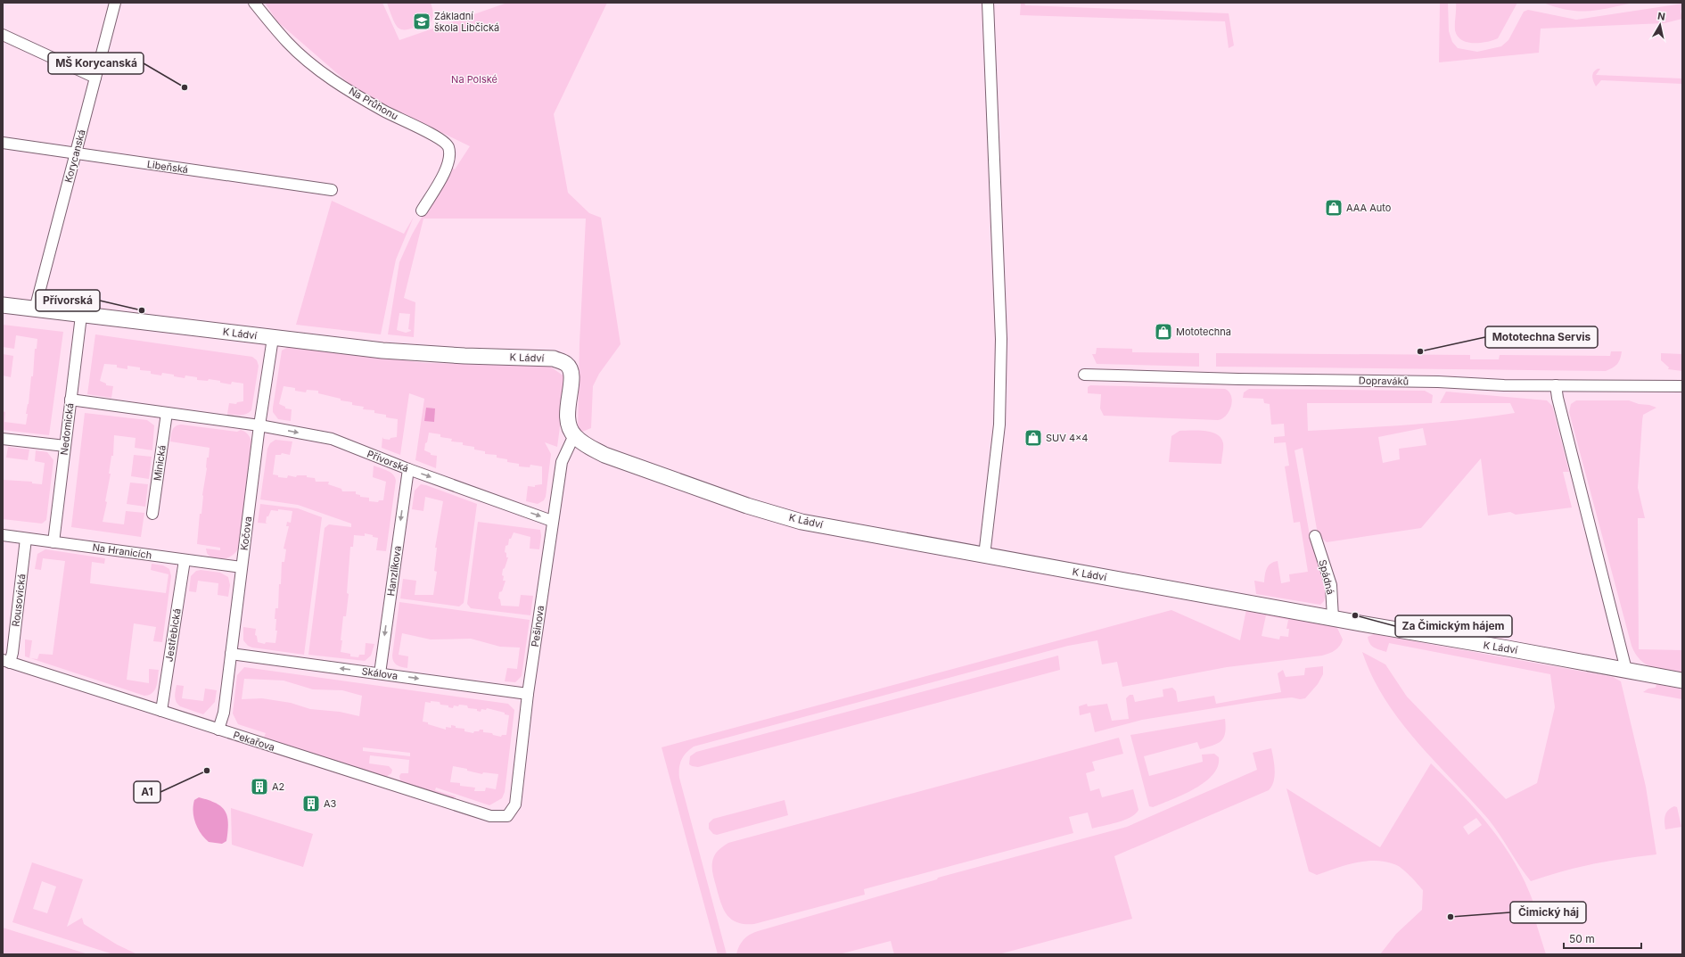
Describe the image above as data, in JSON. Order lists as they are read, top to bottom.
{
  "streets": {
    "street": [
      "Na Průhonu",
      "Korycanská",
      "Libeňská",
      "K Ládví",
      "Dopraváků",
      "Nedomická",
      "Přívorská",
      "Minická",
      "Kočova",
      "Na Hranicích",
      "Hanzlíkova",
      "Spádná",
      "Rousovická",
      "Pešinova",
      "Jestřebická",
      "Skálova",
      "Pekařova"
    ]
  },
  "crossings": [
    ["Korycanská", "Libeňská"],
    ["Korycanská", "K Ládví"],
    ["K Ládví", "Nedomická"],
    ["K Ládví", "Kočova"],
    ["K Ládví", "Spádná"],
    ["K Ládví", "Pešinova"],
    ["Nedomická", "Přívorská"],
    ["Nedomická", "Na Hranicích"],
    ["Přívorská", "Minická"],
    ["Přívorská", "Kočova"],
    ["Přívorská", "Hanzlíkova"],
    ["Přívorská", "Pešinova"],
    ["Kočova", "Na Hranicích"],
    ["Kočova", "Skálova"],
    ["Kočova", "Pekařova"],
    ["Na Hranicích", "Rousovická"],
    ["Na Hranicích", "Jestřebická"],
    ["Hanzlíkova", "Skálova"],
    ["Rousovická", "Pekařova"],
    ["Pešinova", "Skálova"],
    ["Pešinova", "Pekařova"],
    ["Jestřebická", "Pekařova"]
  ],
  "one_way": ["Přívorská", "Hanzlíkova"],
  "parks": ["Na Polské"],
  "places": {
    "school or university": ["Základní škola Libčická"],
    "other": [
      "MŠ Korycanská",
      "Přívorská",
      "Mototechna Servis",
      "Za Čimickým hájem",
      "A1",
      "Čimický háj"
    ],
    "shop": ["AAA Auto", "Mototechna", "SUV 4x4"],
    "building": ["A2", "A3"]
  },
  "scale_bar": "50 m",
  "north": "top"
}
